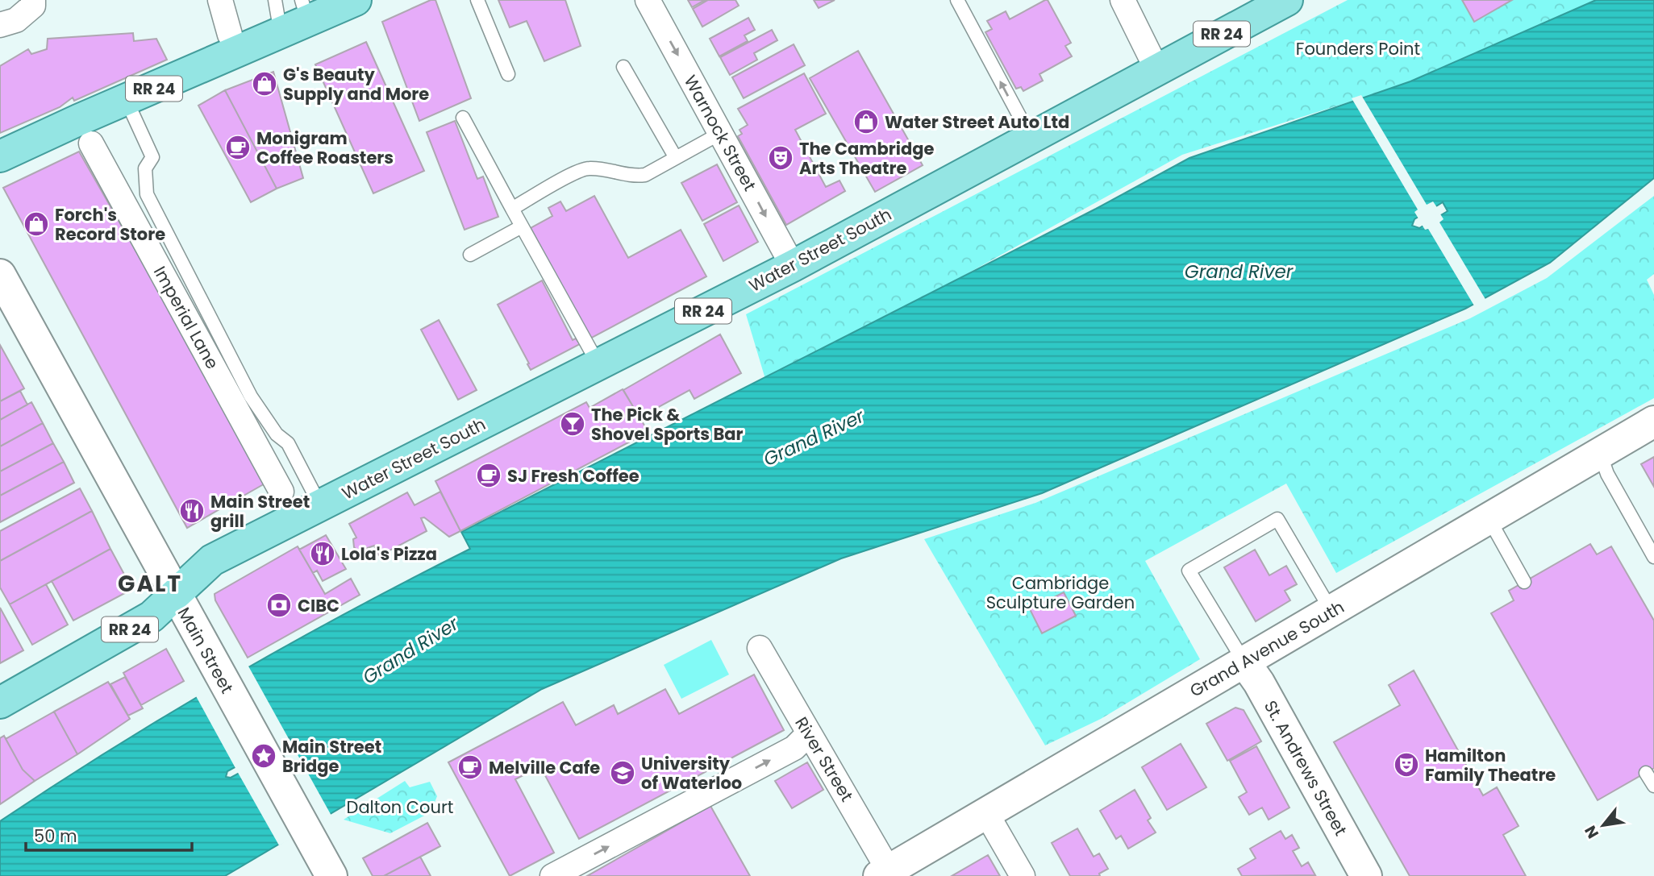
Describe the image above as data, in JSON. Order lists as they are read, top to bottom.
{
  "streets": {
    "main road": [
      "RR 24",
      "Water Street South",
      "Grand Avenue South",
      "Main Street",
      "St. Andrews Street"
    ],
    "street": ["Warnock Street", "Imperial Lane", "River Street"]
  },
  "crossings": [
    ["RR 24", "Water Street South"],
    ["RR 24", "Main Street"],
    ["Warnock Street", "Water Street South"],
    ["Water Street South", "Main Street"],
    ["Grand Avenue South", "River Street"],
    ["Grand Avenue South", "St. Andrews Street"]
  ],
  "one_way": ["Warnock Street"],
  "districts": ["GALT"],
  "water": ["Grand River"],
  "parks": ["Founders Point", "Cambridge Sculpture Garden", "Dalton Court"],
  "places": {
    "shop": ["G's Beauty Supply and More", "Water Street Auto Ltd", "Forch's Record Store"],
    "cafe": ["Monigram Coffee Roasters", "SJ Fresh Coffee", "Melville Cafe"],
    "theatre": ["The Cambridge Arts Theatre", "Hamilton Family Theatre"],
    "bar": ["The Pick & Shovel Sports Bar"],
    "restaurant": ["Main Street grill", "Lola's Pizza"],
    "bank": ["CIBC"],
    "place": ["Main Street Bridge"],
    "school or university": ["University of Waterloo"]
  },
  "scale_bar": "50 m",
  "north": "bottom left"
}
